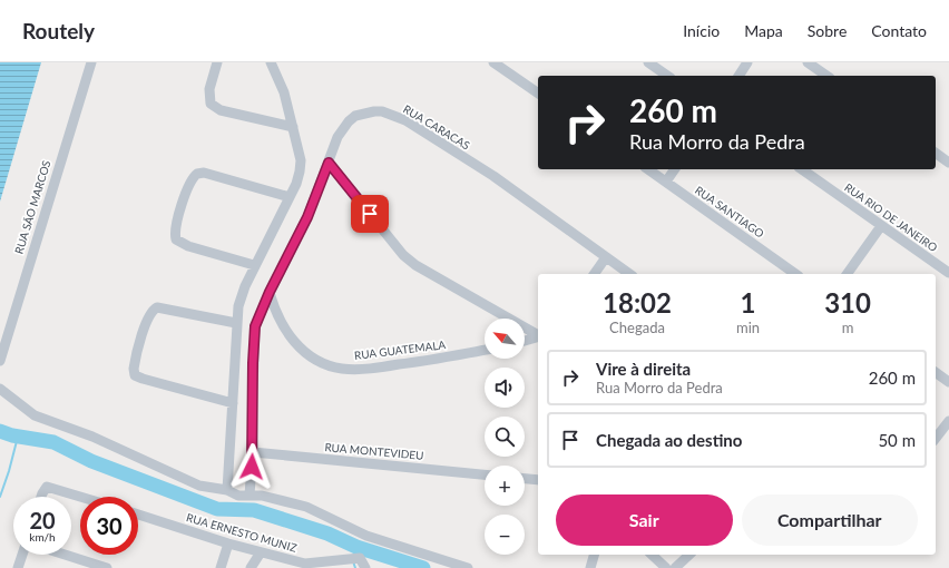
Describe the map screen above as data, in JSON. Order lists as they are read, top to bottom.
{
  "streets": {
    "street": [
      "RUA CARACAS",
      "RUA SĀO MARCOS",
      "RUA SANTIAGO",
      "RUA RIO DE JANEIRO",
      "RUA GUATEMALA",
      "RUA MONTEVIDEU",
      "RUA ERNESTO MUNIZ"
    ]
  },
  "crossings": [
    ["RUA CARACAS", "RUA GUATEMALA"],
    ["RUA CARACAS", "RUA MONTEVIDEU"]
  ],
  "north": "top left",
  "page": {
    "header": "Routely",
    "nav": [
      "Início",
      "Mapa",
      "Sobre",
      "Contato"
    ],
    "turn": ["260 m", "Rua Morro da Pedra"],
    "eta": [
      "18:02",
      "Chegada",
      "1",
      "min",
      "310",
      "m"
    ],
    "map_buttons": ["+", "−"],
    "list": [
      {
        "name": "Vire à direita",
        "note": "Rua Morro da Pedra",
        "value": "260 m"
      },
      {
        "name": "Chegada ao destino",
        "value": "50 m"
      }
    ],
    "buttons": ["Sair", "Compartilhar"],
    "speed": "20 km/h",
    "limit": "30"
  }
}
